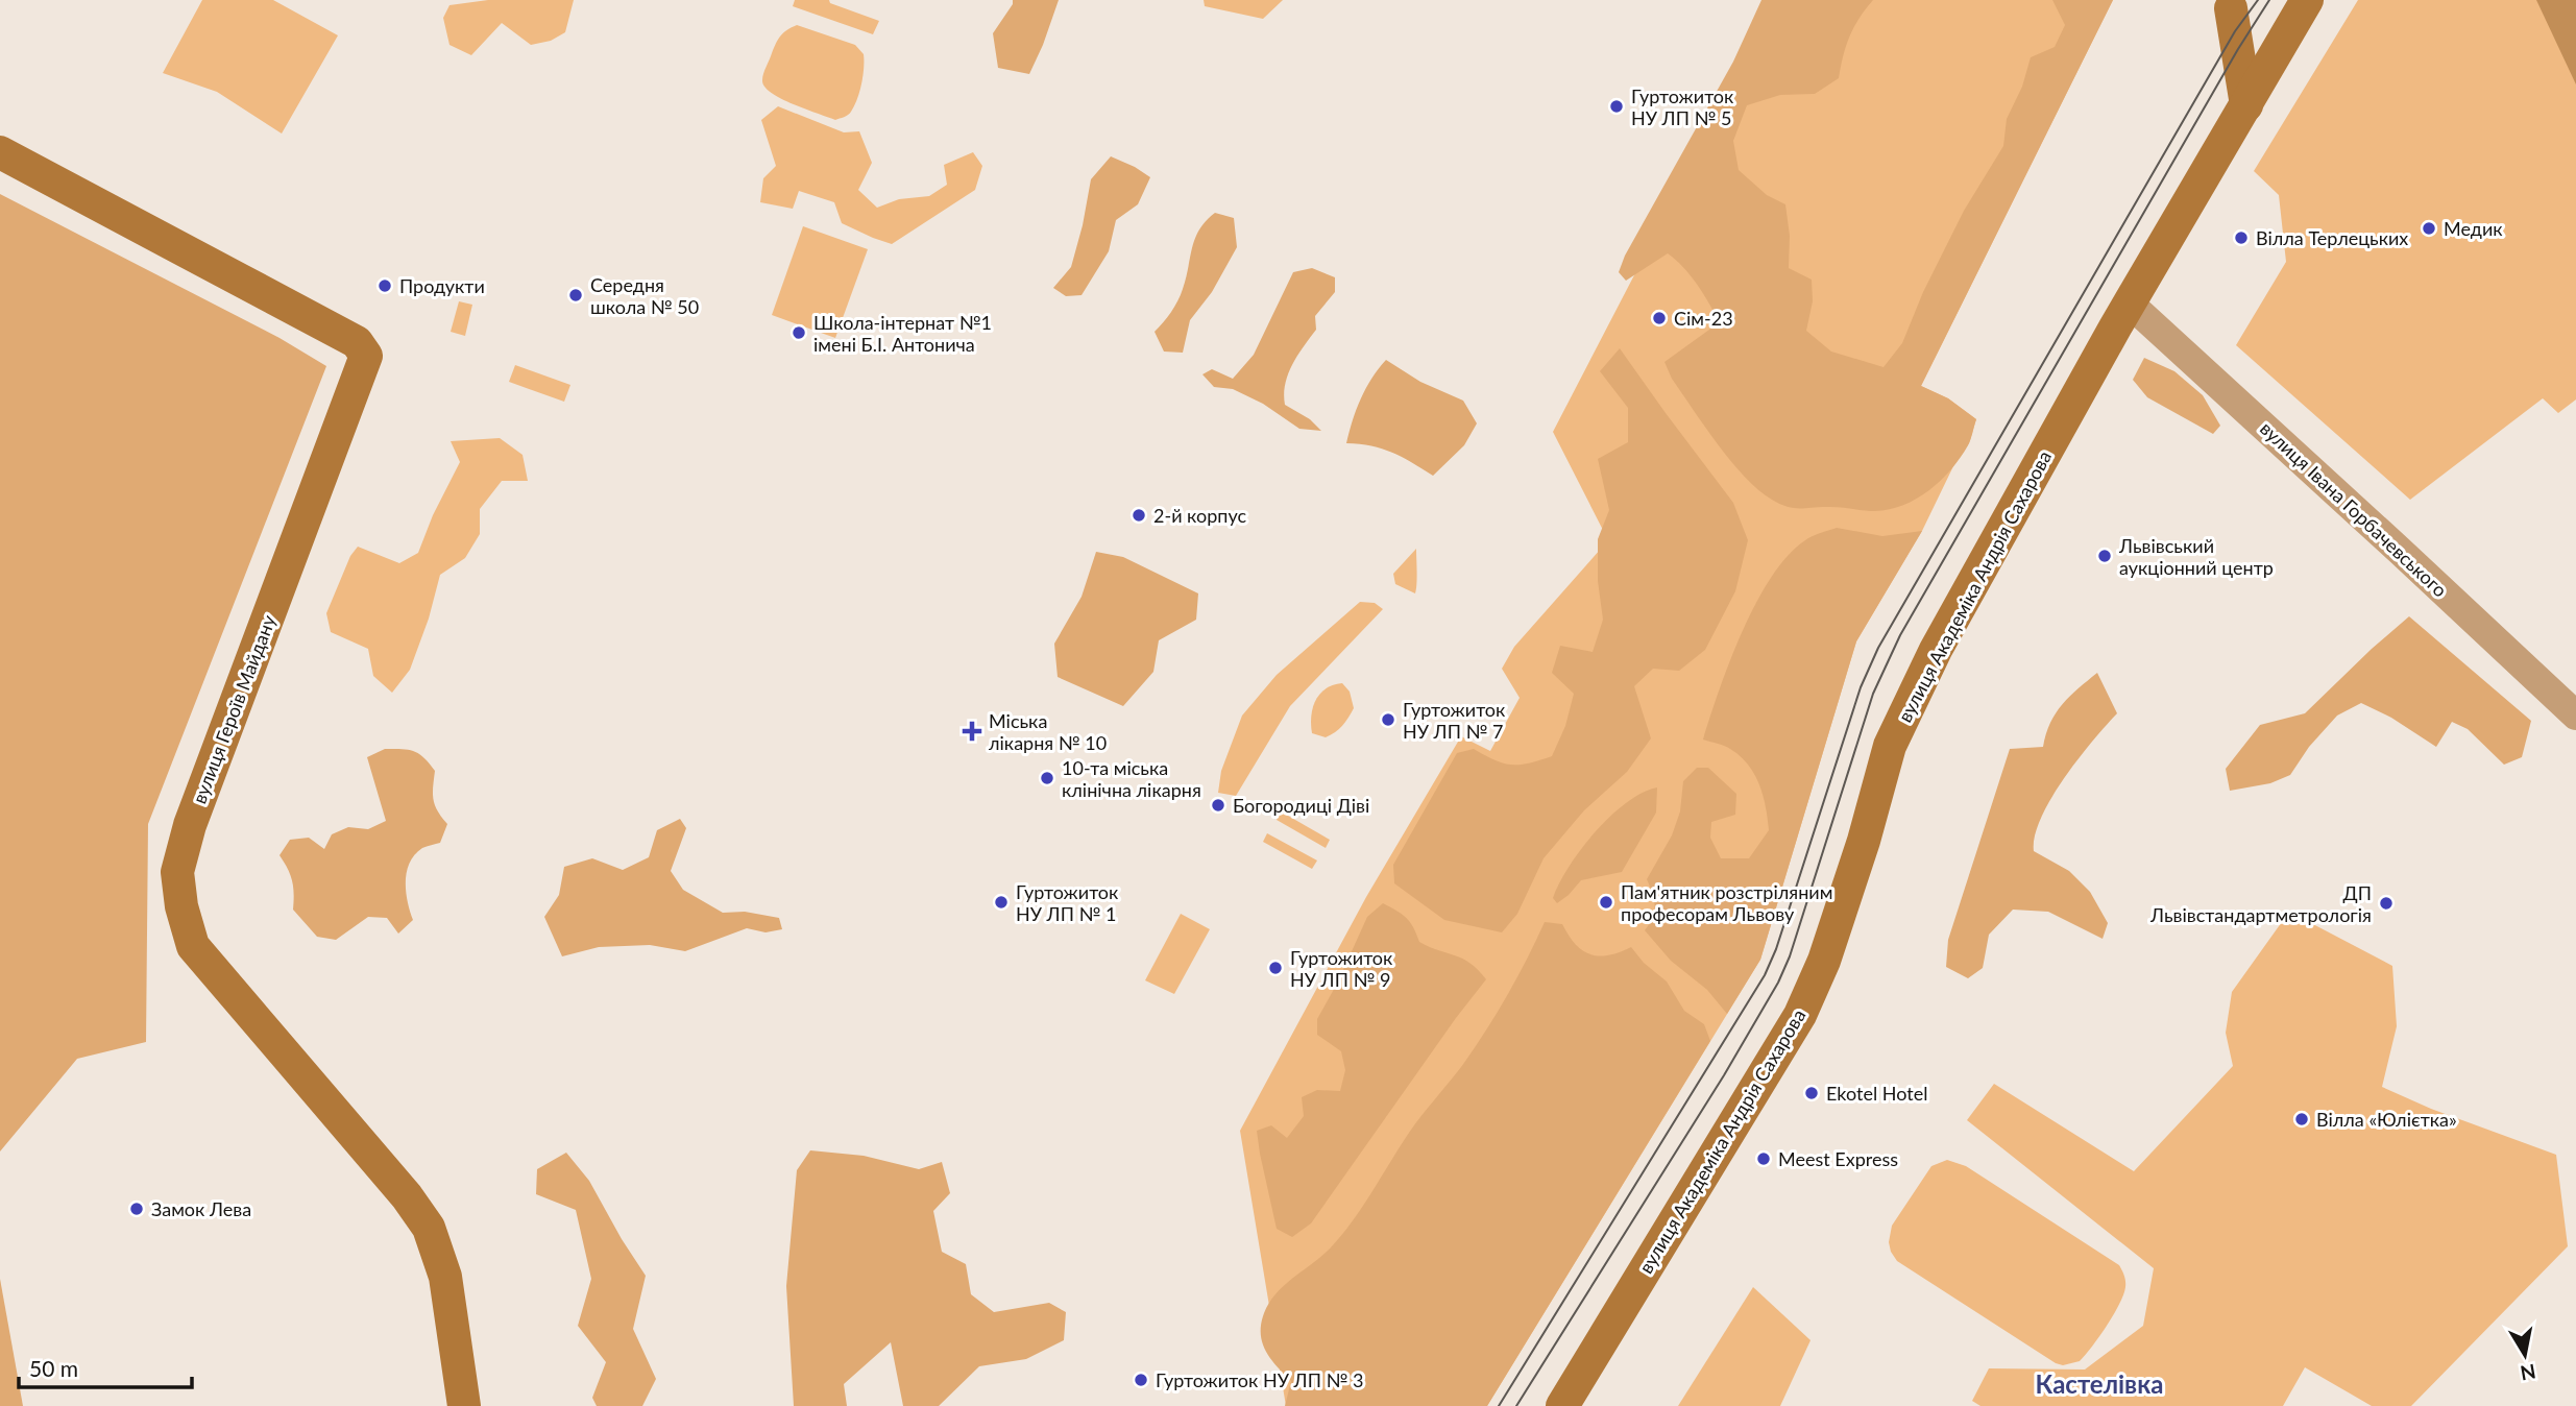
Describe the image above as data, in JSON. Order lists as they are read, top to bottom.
{
  "streets": {
    "main road": ["вулиця Академіка Андрія Сахарова", "вулиця Героїв Майдану"],
    "street": ["вулиця Івана Горбачевського"]
  },
  "crossings": [
    ["вулиця Івана Горбачевського", "вулиця Академіка Андрія Сахарова"]
  ],
  "districts": ["Кастелівка"],
  "places": {
    "other": [
      "Гуртожиток НУ ЛП № 5",
      "Медик",
      "Вілла Терлецьких",
      "Продукти",
      "Середня школа № 50",
      "Сім-23",
      "Школа-інтернат №1 імені Б.І. Антонича",
      "2-й корпус",
      "Львівський аукціонний центр",
      "Гуртожиток НУ ЛП № 7",
      "10-та міська клінічна лікарня",
      "Богородиці Діві",
      "Гуртожиток НУ ЛП № 1",
      "Пам'ятник розстріляним професорам Львову",
      "ДП Львівстандартметрологія",
      "Гуртожиток НУ ЛП № 9",
      "Ekotel Hotel",
      "Вілла «Юлієтка»",
      "Meest Express",
      "Замок Лева",
      "Гуртожиток НУ ЛП № 3"
    ],
    "health": ["Міська лікарня № 10"]
  },
  "scale_bar": "50 m",
  "north": "bottom"
}
